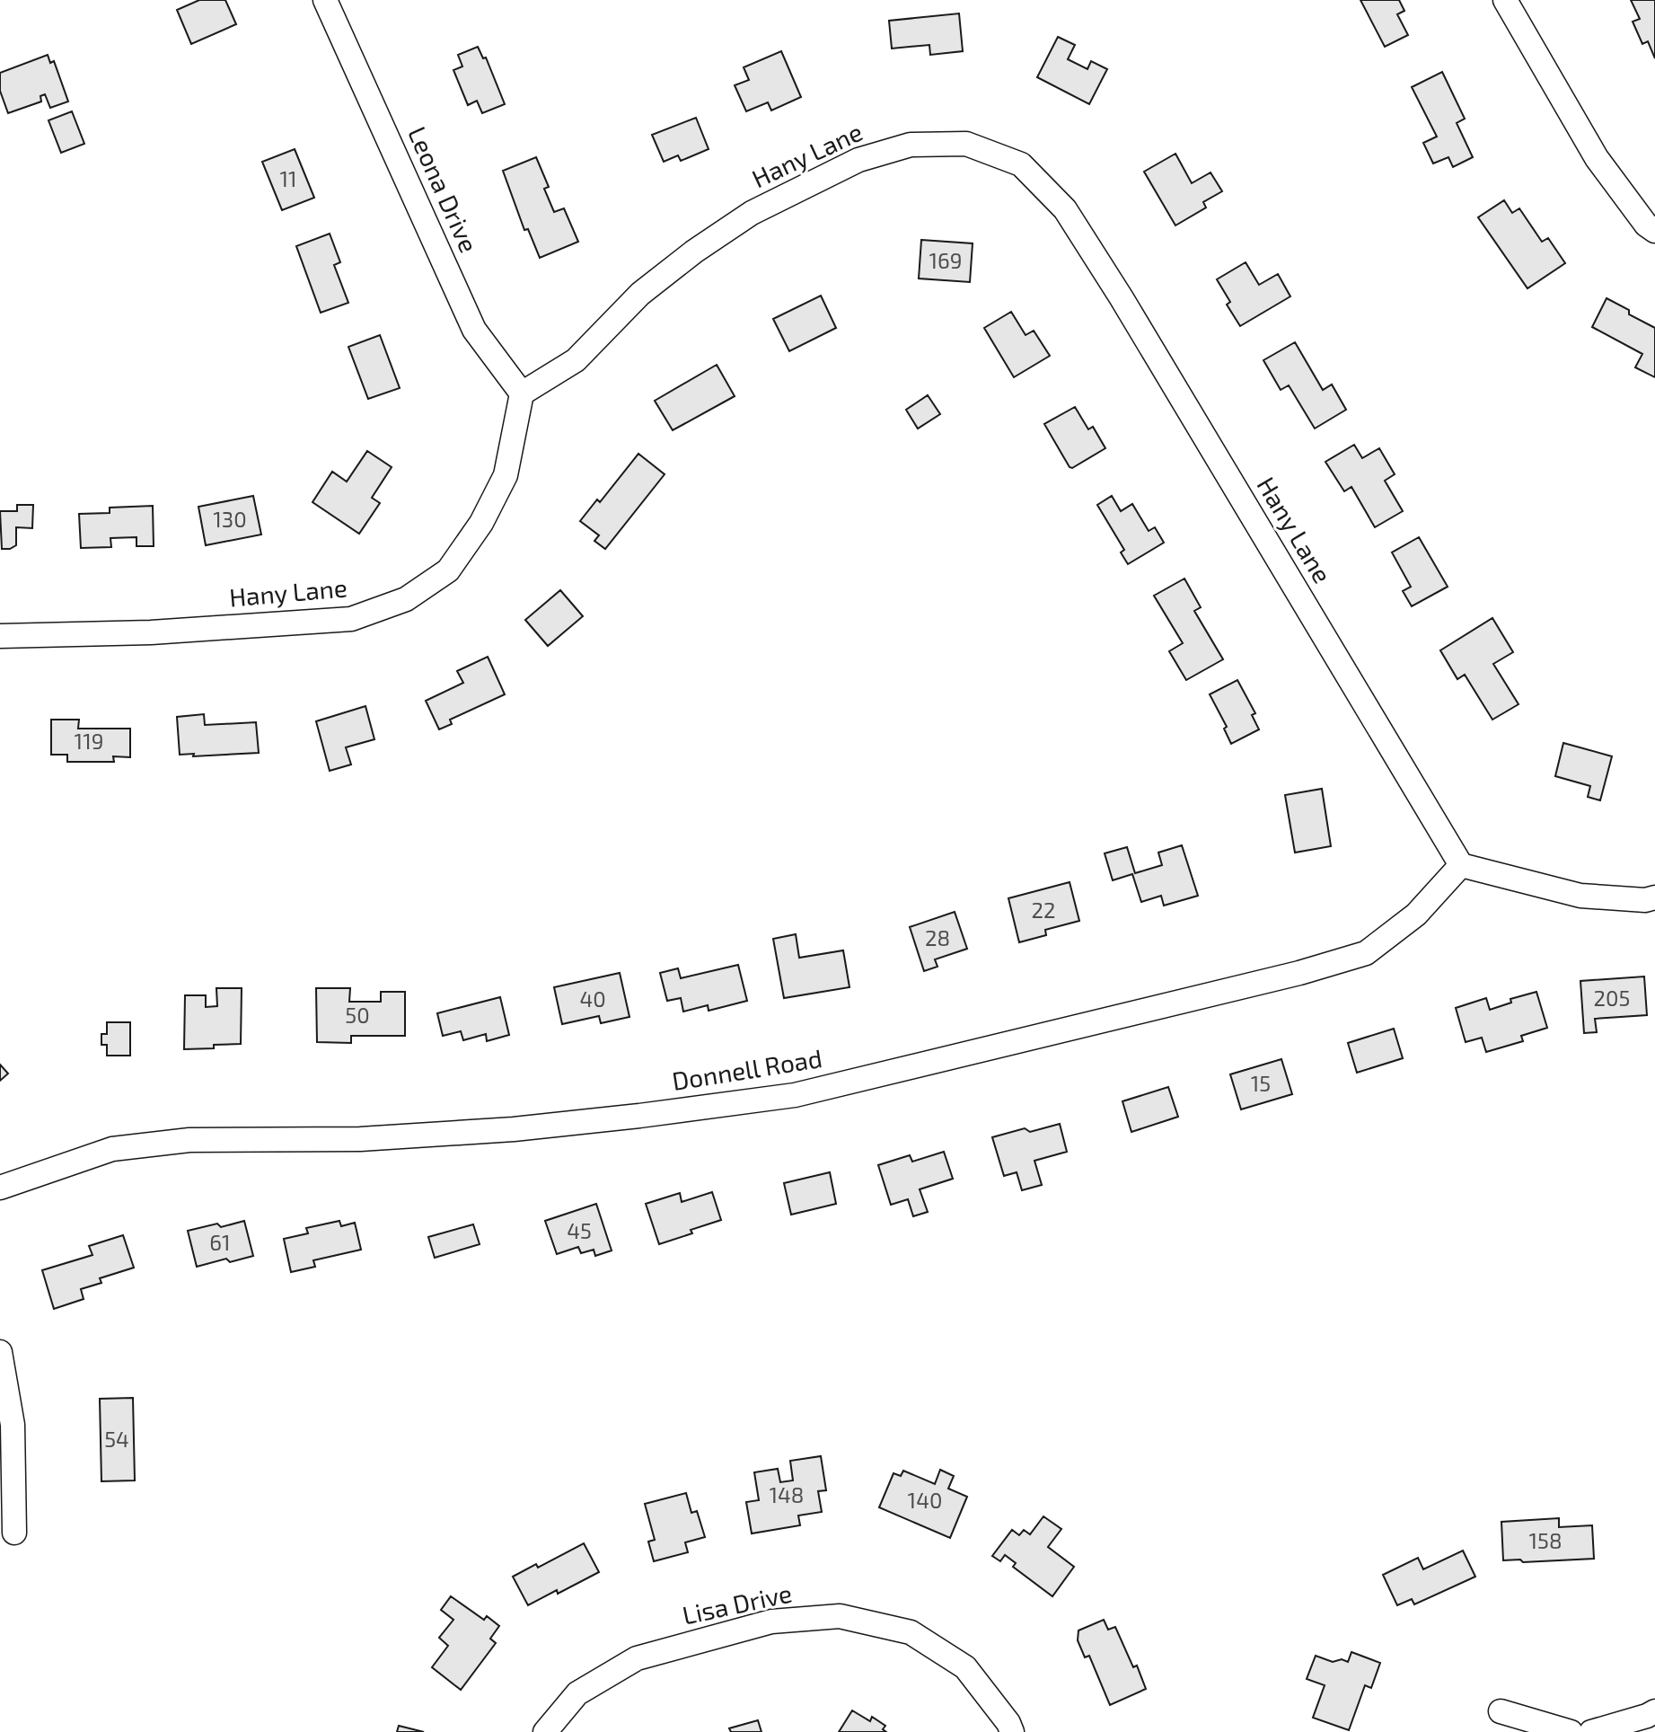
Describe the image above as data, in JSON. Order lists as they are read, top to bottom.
{
  "streets": {
    "street": [
      "Hany Lane",
      "Leona Drive",
      "Donnell Road",
      "Lisa Drive"
    ]
  },
  "crossings": [
    ["Hany Lane", "Leona Drive"],
    ["Hany Lane", "Donnell Road"]
  ],
  "house_numbers": [
    "11",
    "169",
    "130",
    "119",
    "22",
    "28",
    "205",
    "40",
    "50",
    "15",
    "45",
    "61",
    "54",
    "148",
    "140",
    "158"
  ]
}
